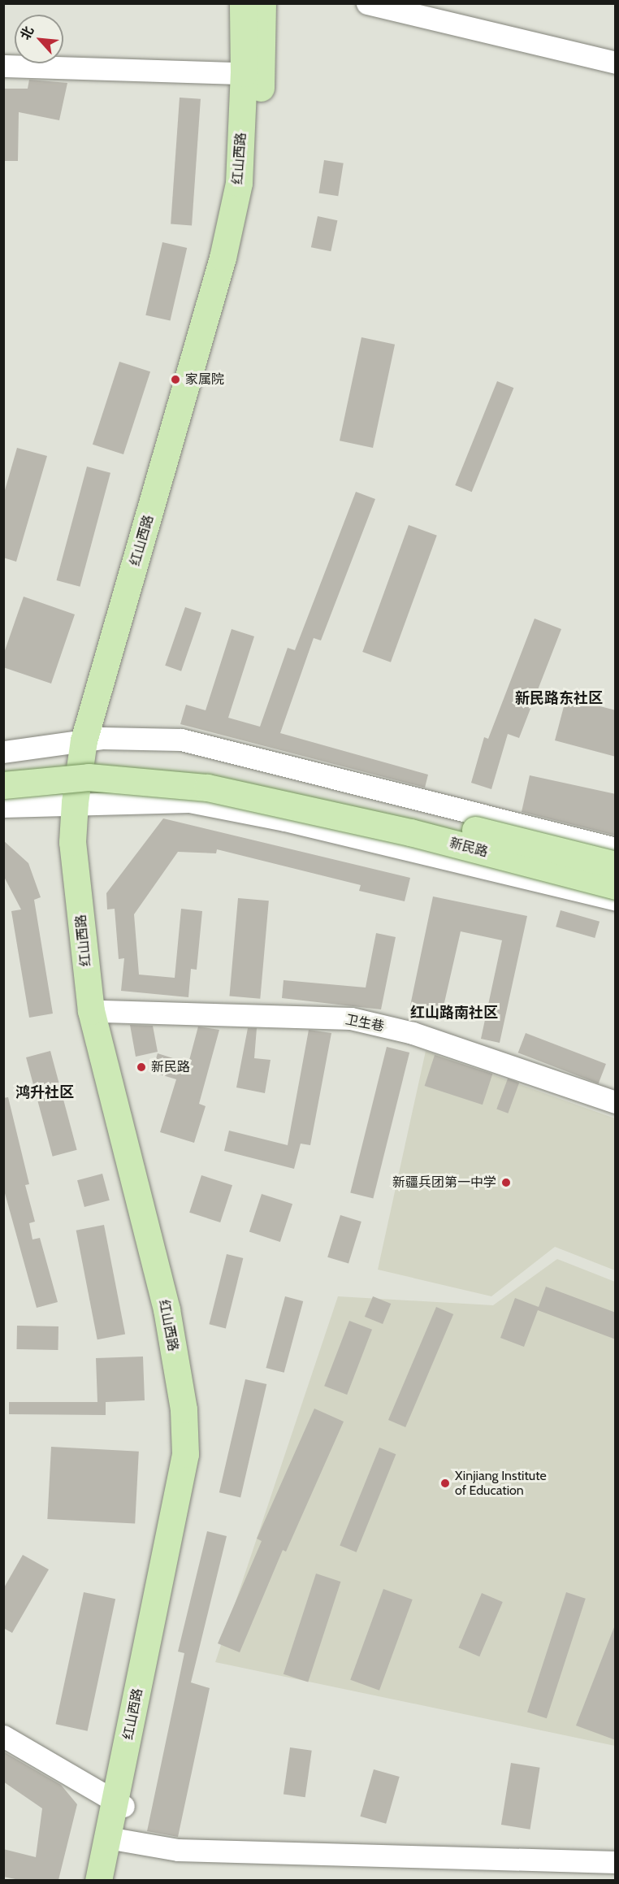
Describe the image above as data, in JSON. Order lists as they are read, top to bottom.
{
  "streets": {
    "main road": ["红山西路", "新民路"],
    "street": ["卫生巷"]
  },
  "crossings": [
    ["红山西路", "卫生巷"]
  ],
  "districts": ["新民路东社区", "红山路南社区", "鸿升社区"],
  "places": [
    "家属院",
    "新民路",
    "新疆兵团第一中学",
    "Xinjiang Institute of Education"
  ],
  "north": "top left"
}
